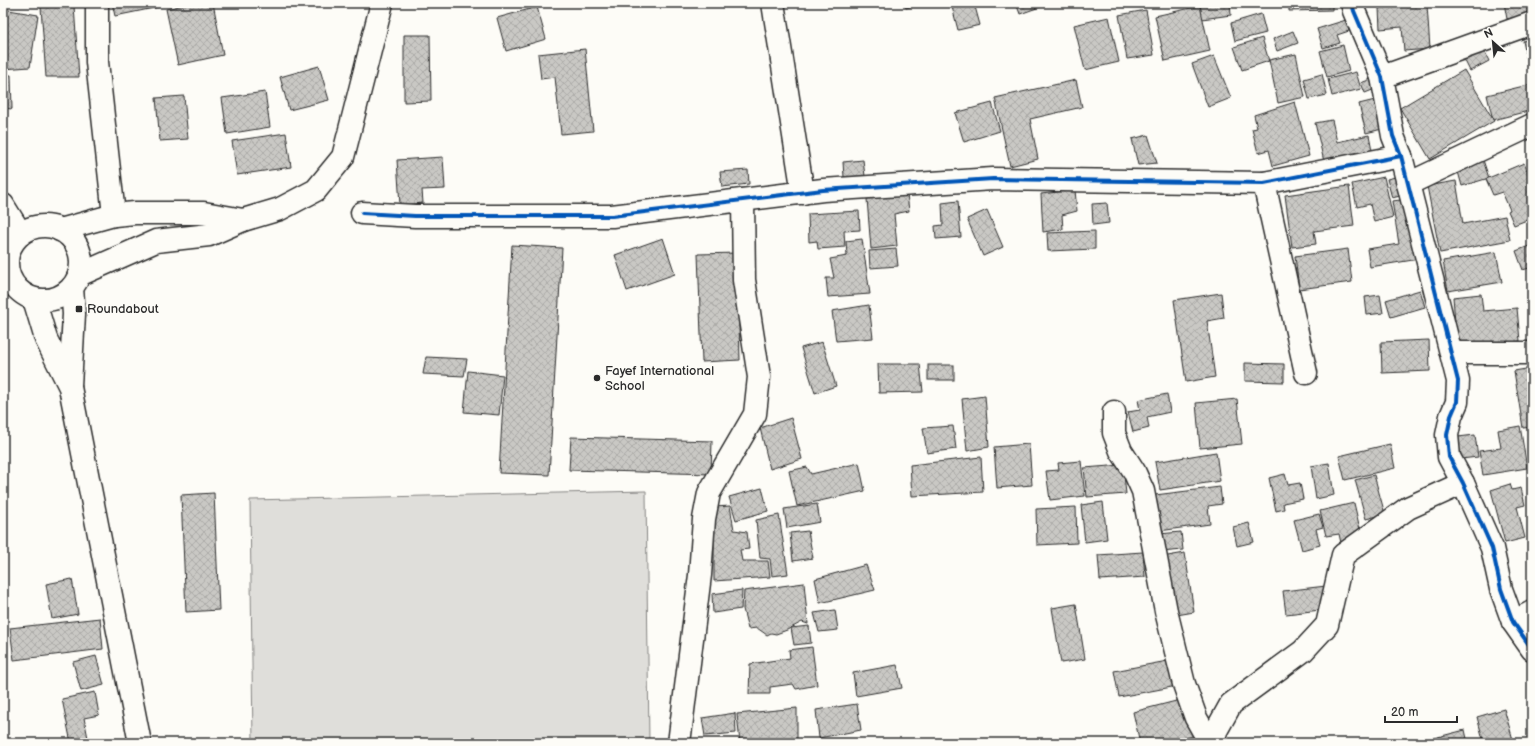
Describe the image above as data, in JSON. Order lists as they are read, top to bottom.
{
  "places": {
    "transit": ["Roundabout"],
    "other": ["Fayef International School"]
  },
  "scale_bar": "20 m",
  "north": "top left"
}
